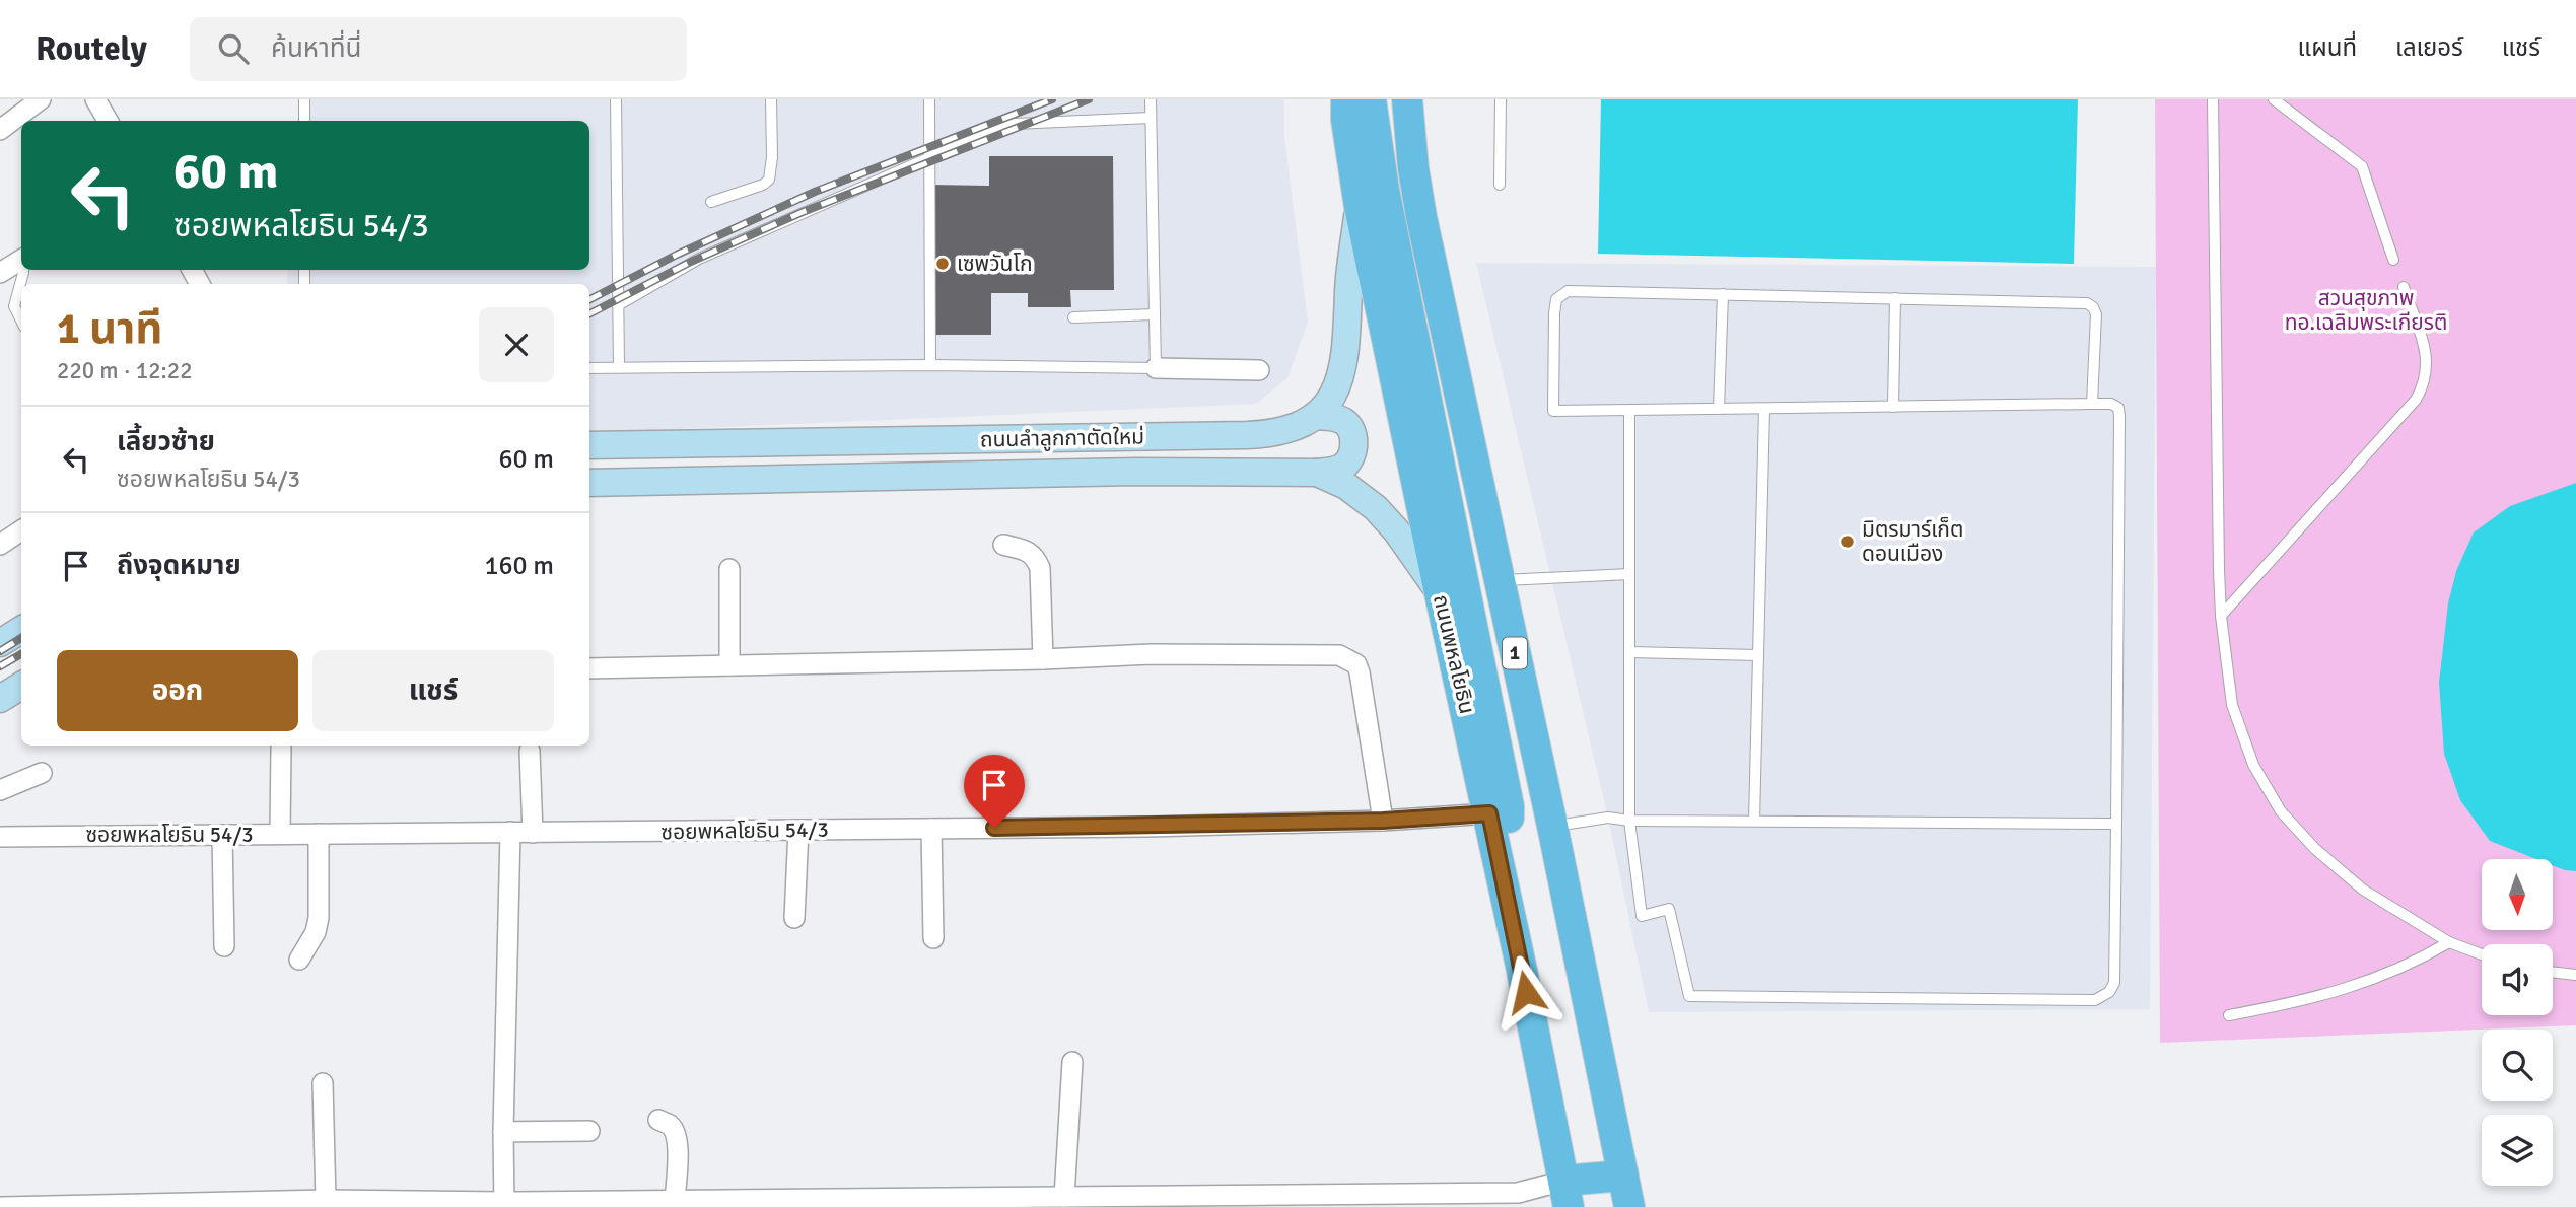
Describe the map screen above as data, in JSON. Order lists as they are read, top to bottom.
{
  "streets": {
    "main road": ["ถนนลำลูกกาตัดใหม่", "1", "ถนนพหลโยธิน"],
    "street": ["ซอยพหลโยธิน 54/3"]
  },
  "crossings": [
    ["ถนนลำลูกกาตัดใหม่", "ถนนพหลโยธิน"],
    ["ถนนพหลโยธิน", "ซอยพหลโยธิน 54/3"]
  ],
  "parks": ["สวนสุขภาพ ทอ.เฉลิมพระเกียรติ"],
  "places": ["เซพวันโก", "มิตรมาร์เก็ต ดอนเมือง"],
  "north": "bottom",
  "page": {
    "header": "Routely",
    "search": "ค้นหาที่นี่",
    "nav": ["แผนที่", "เลเยอร์", "แชร์"],
    "turn": ["60 m", "ซอยพหลโยธิน 54/3"],
    "heading": ["1 นาที", "220 m · 12:22"],
    "list": [
      {
        "name": "เลี้ยวซ้าย",
        "note": "ซอยพหลโยธิน 54/3",
        "value": "60 m"
      },
      {
        "name": "ถึงจุดหมาย",
        "value": "160 m"
      }
    ],
    "buttons": ["ออก", "แชร์"]
  }
}
